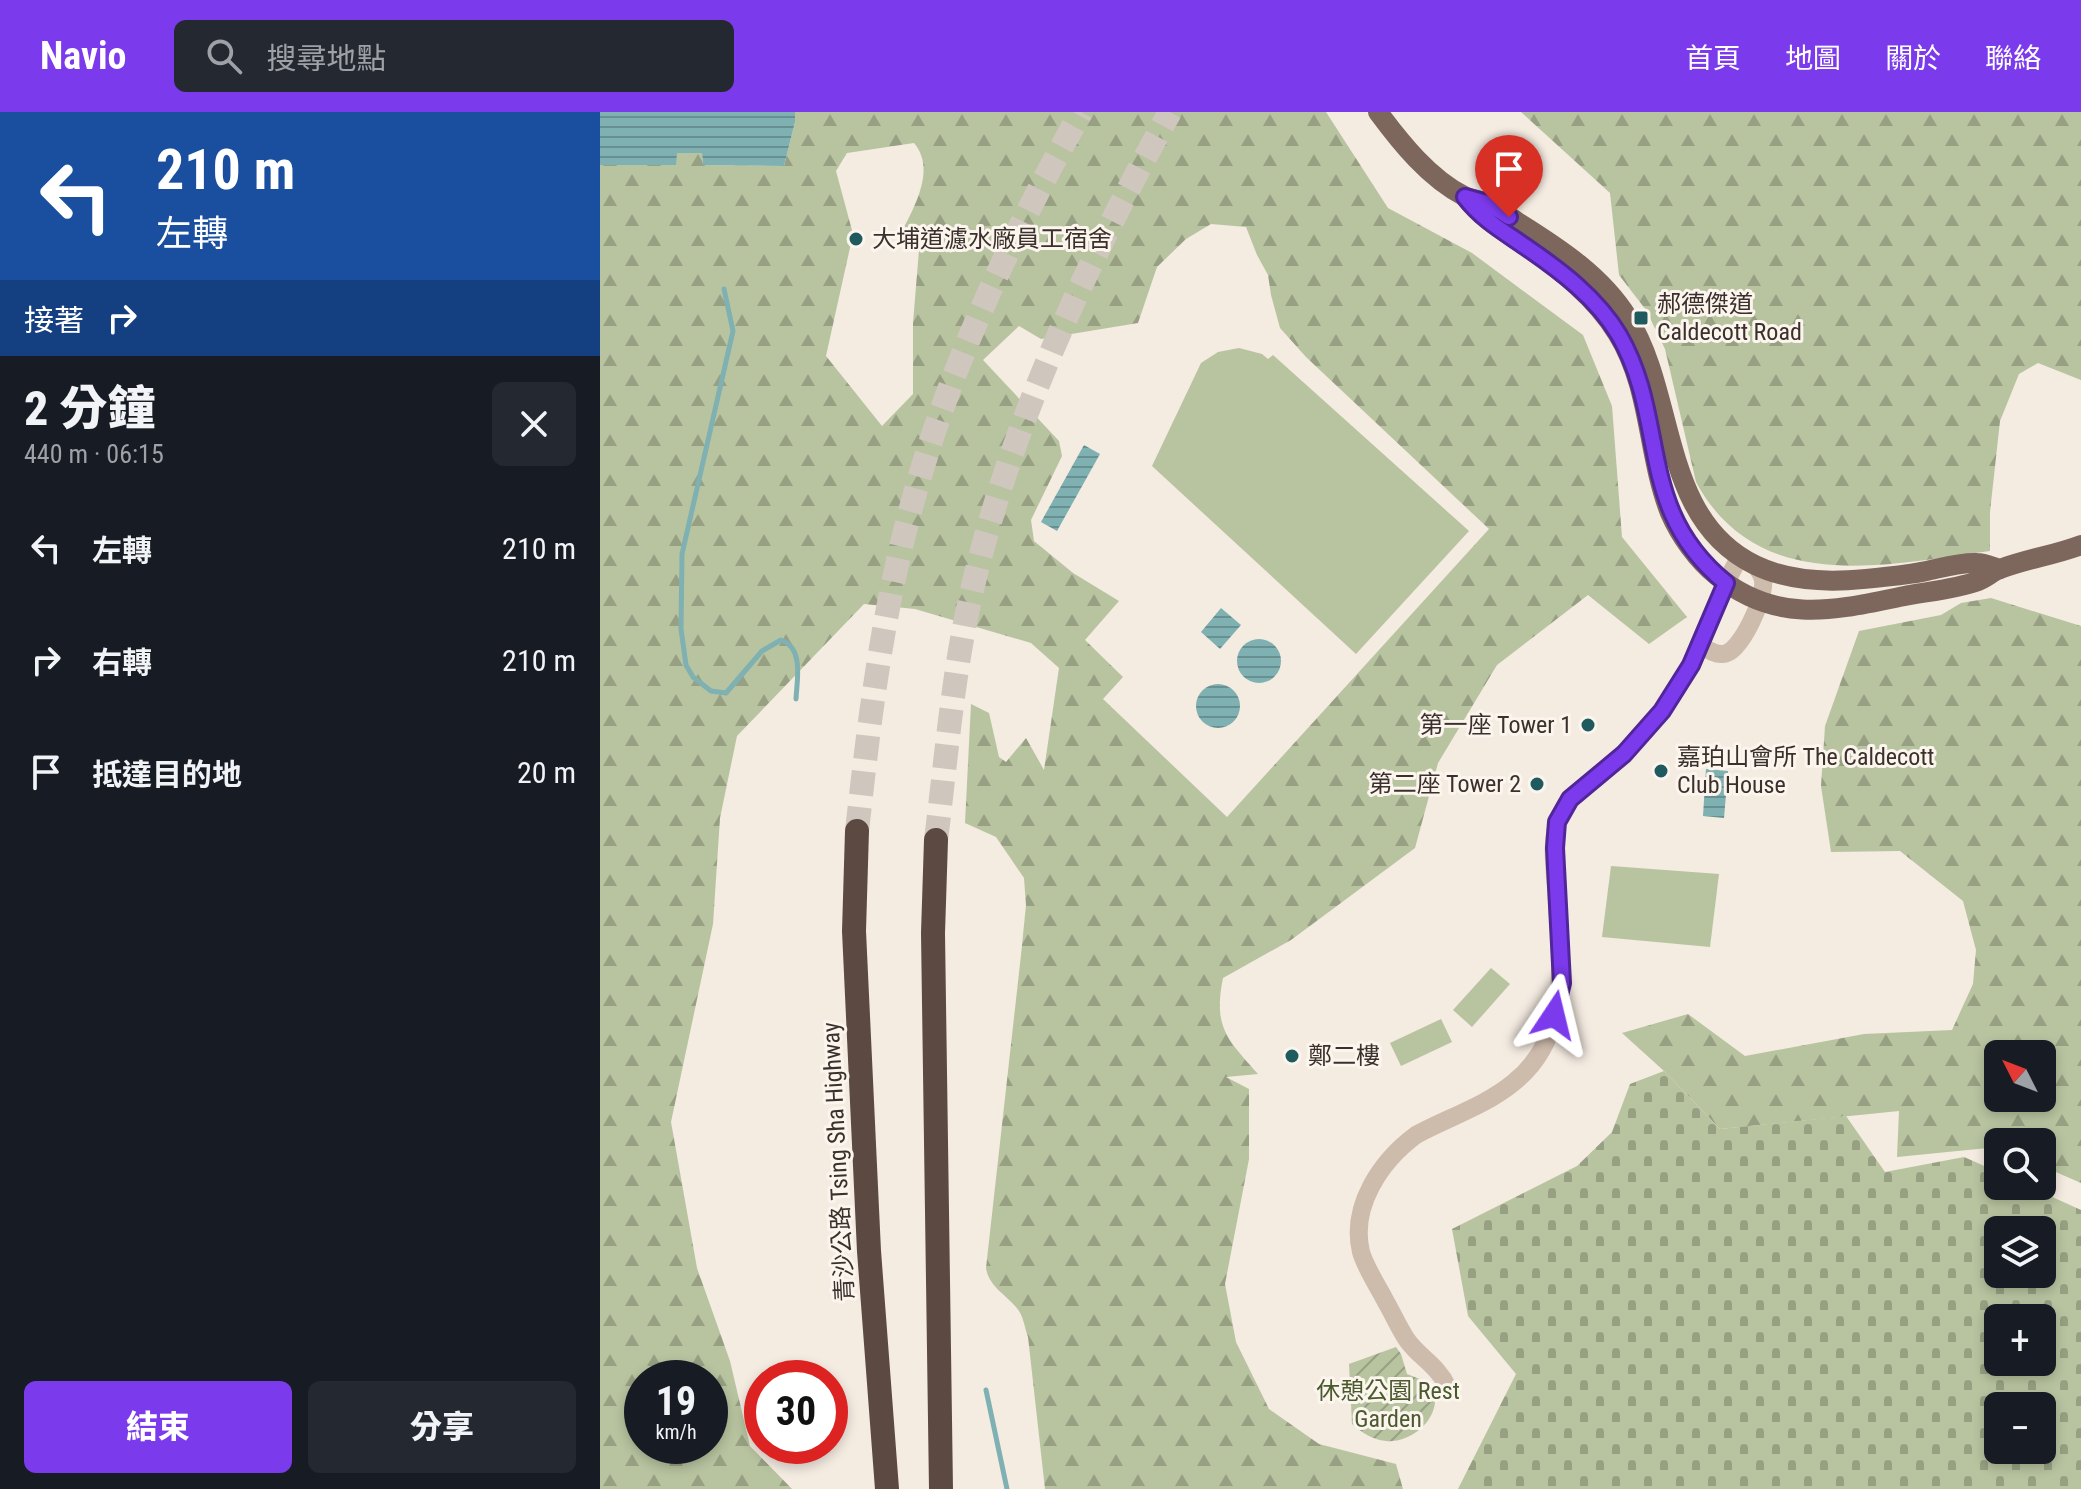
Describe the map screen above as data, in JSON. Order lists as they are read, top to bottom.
{
  "streets": {
    "highway": ["青沙公路 Tsing Sha Highway"]
  },
  "parks": ["休憩公園 Rest Garden"],
  "places": {
    "other": [
      "大埔道濾水廠員工宿舍",
      "第一座 Tower 1",
      "嘉珀山會所 The Caldecott Club House",
      "第二座 Tower 2",
      "鄭二樓"
    ],
    "transit": ["郝德傑道 Caldecott Road"]
  },
  "north": "top left",
  "page": {
    "header": "Navio",
    "search": "搜尋地點",
    "nav": [
      "首頁",
      "地圖",
      "關於",
      "聯絡"
    ],
    "turn": ["210 m", "左轉"],
    "then": "接著",
    "heading": ["2 分鐘", "440 m · 06:15"],
    "list": [
      {
        "name": "左轉",
        "value": "210 m"
      },
      {
        "name": "右轉",
        "value": "210 m"
      },
      {
        "name": "抵達目的地",
        "value": "20 m"
      }
    ],
    "map_buttons": ["+", "−"],
    "speed": "19 km/h",
    "limit": "30",
    "buttons": ["結束", "分享"]
  }
}
